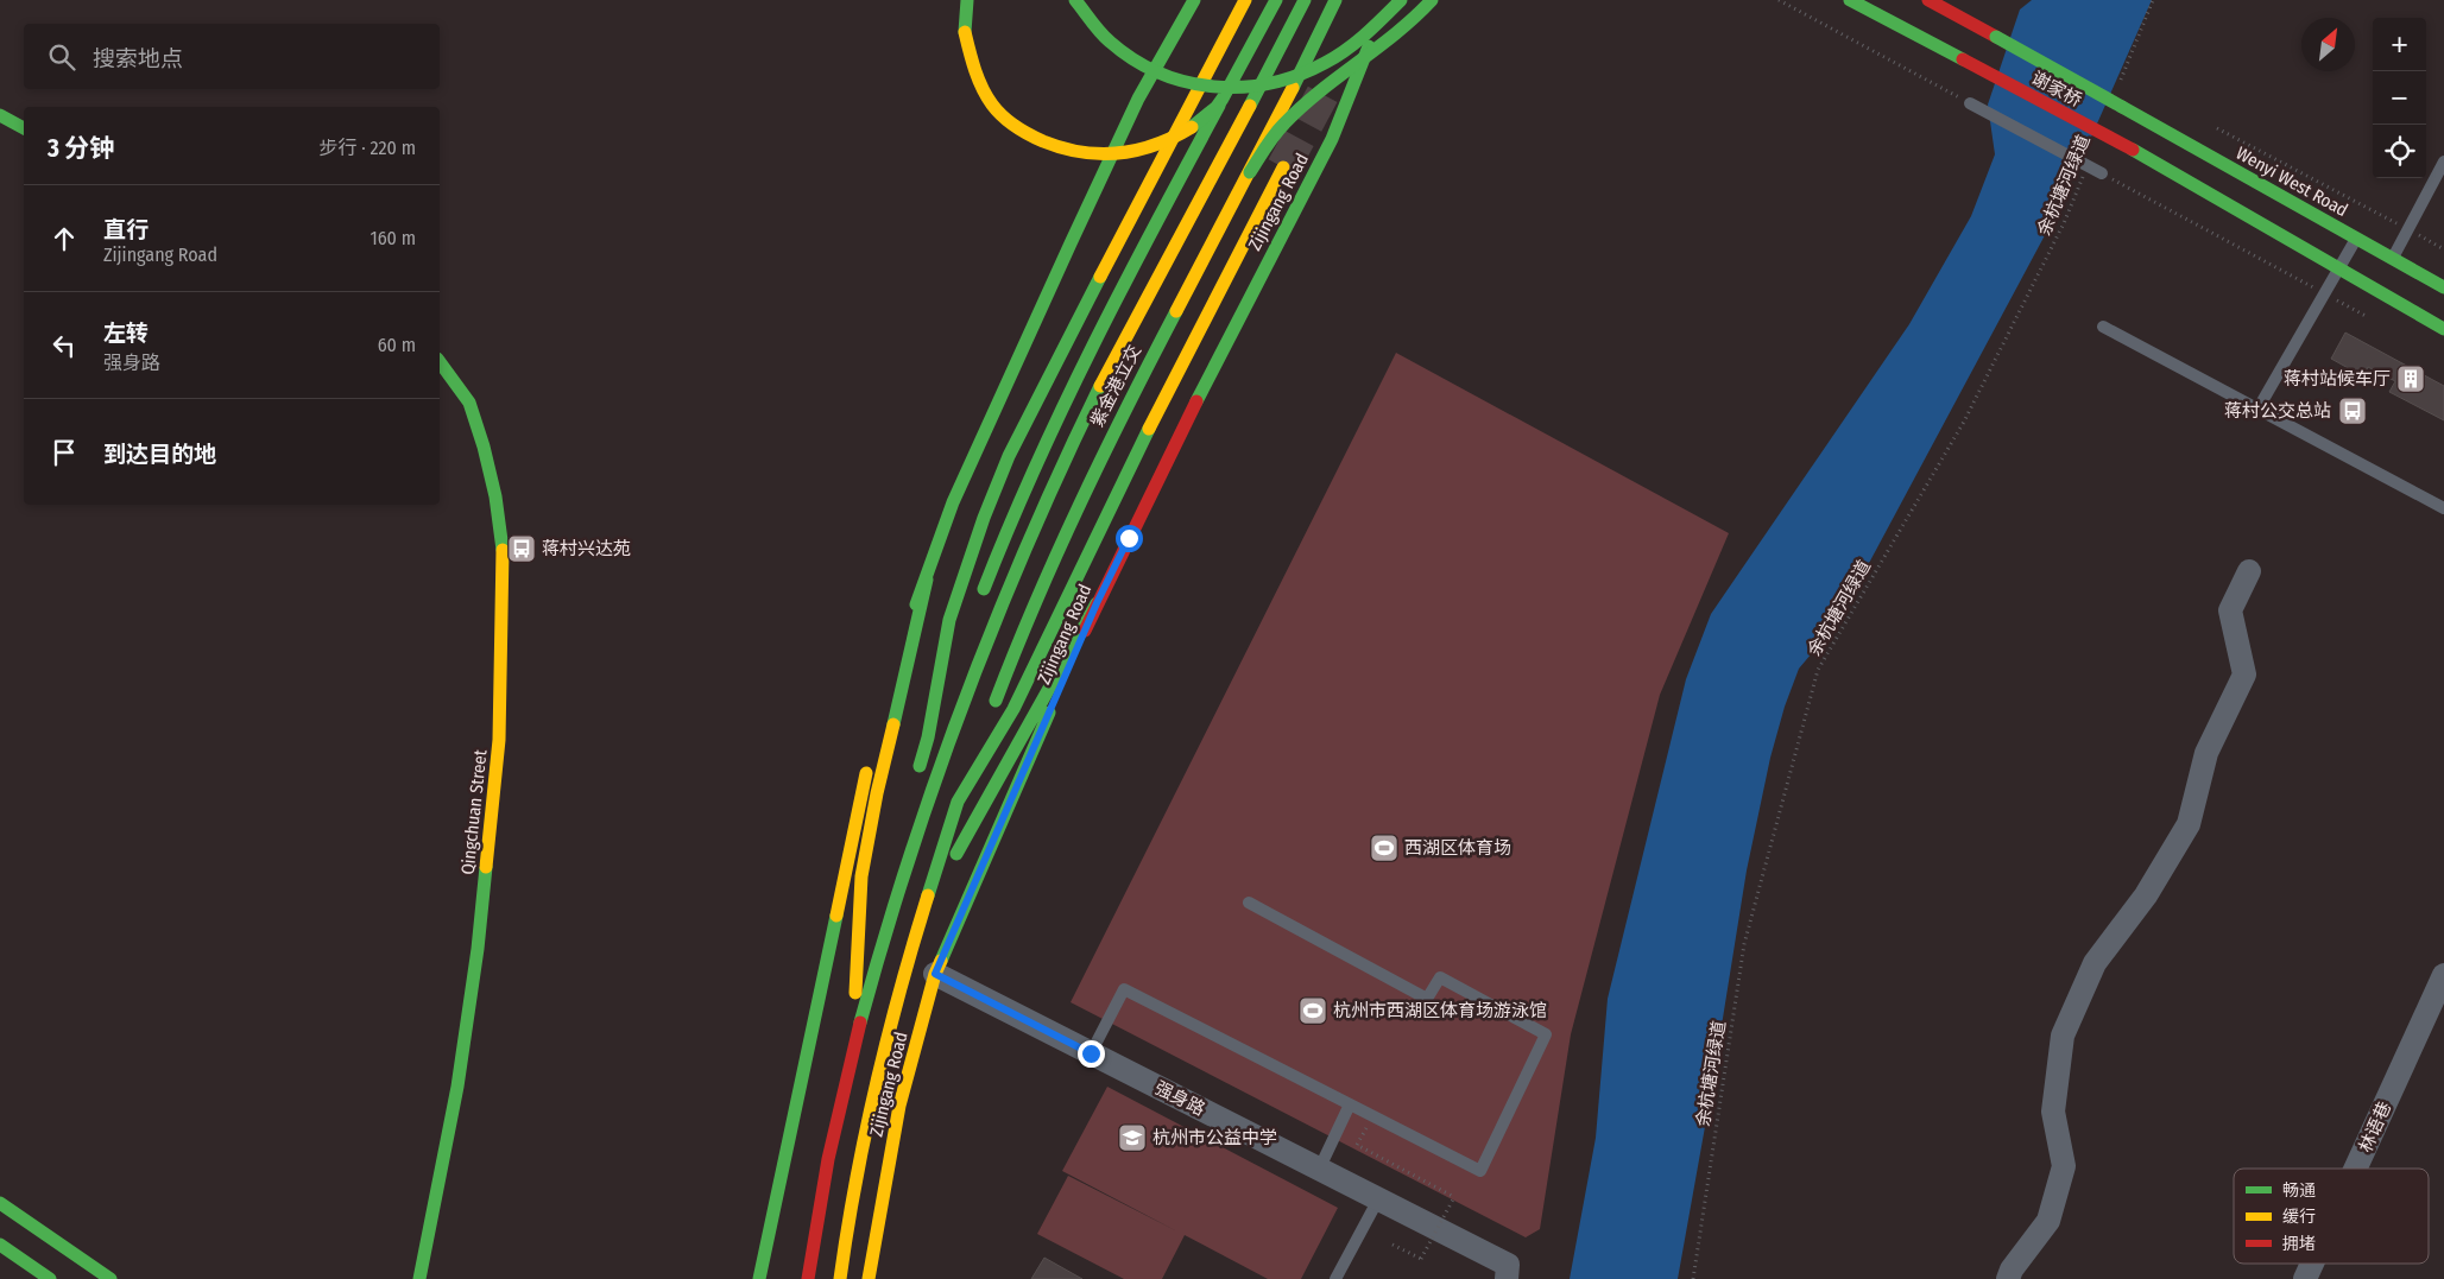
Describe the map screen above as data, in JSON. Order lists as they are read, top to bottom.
{
  "streets": {
    "main road": [
      "谢家桥",
      "Wenyi West Road",
      "Zijingang Road",
      "紫金港立交",
      "Qingchuan Street"
    ],
    "street": ["强身路", "林语巷"],
    "path": ["余杭塘河绿道"]
  },
  "crossings": [
    ["谢家桥", "Wenyi West Road"],
    ["Zijingang Road", "强身路"]
  ],
  "places": {
    "building": ["蒋村站候车厅"],
    "bus stop": ["蒋村公交总站", "蒋村兴达苑"],
    "sports": ["西湖区体育场", "杭州市西湖区体育场游泳馆"],
    "school or university": ["杭州市公益中学"]
  },
  "legend": ["畅通", "缓行", "拥堵"],
  "north": "top right",
  "page": {
    "map_buttons": ["+", "−"],
    "search": "搜索地点",
    "heading": ["3 分钟", "步行 · 220 m"],
    "list": [
      ["直行", "Zijingang Road", "160 m"],
      ["左转", "强身路", "60 m"],
      "到达目的地"
    ]
  }
}
